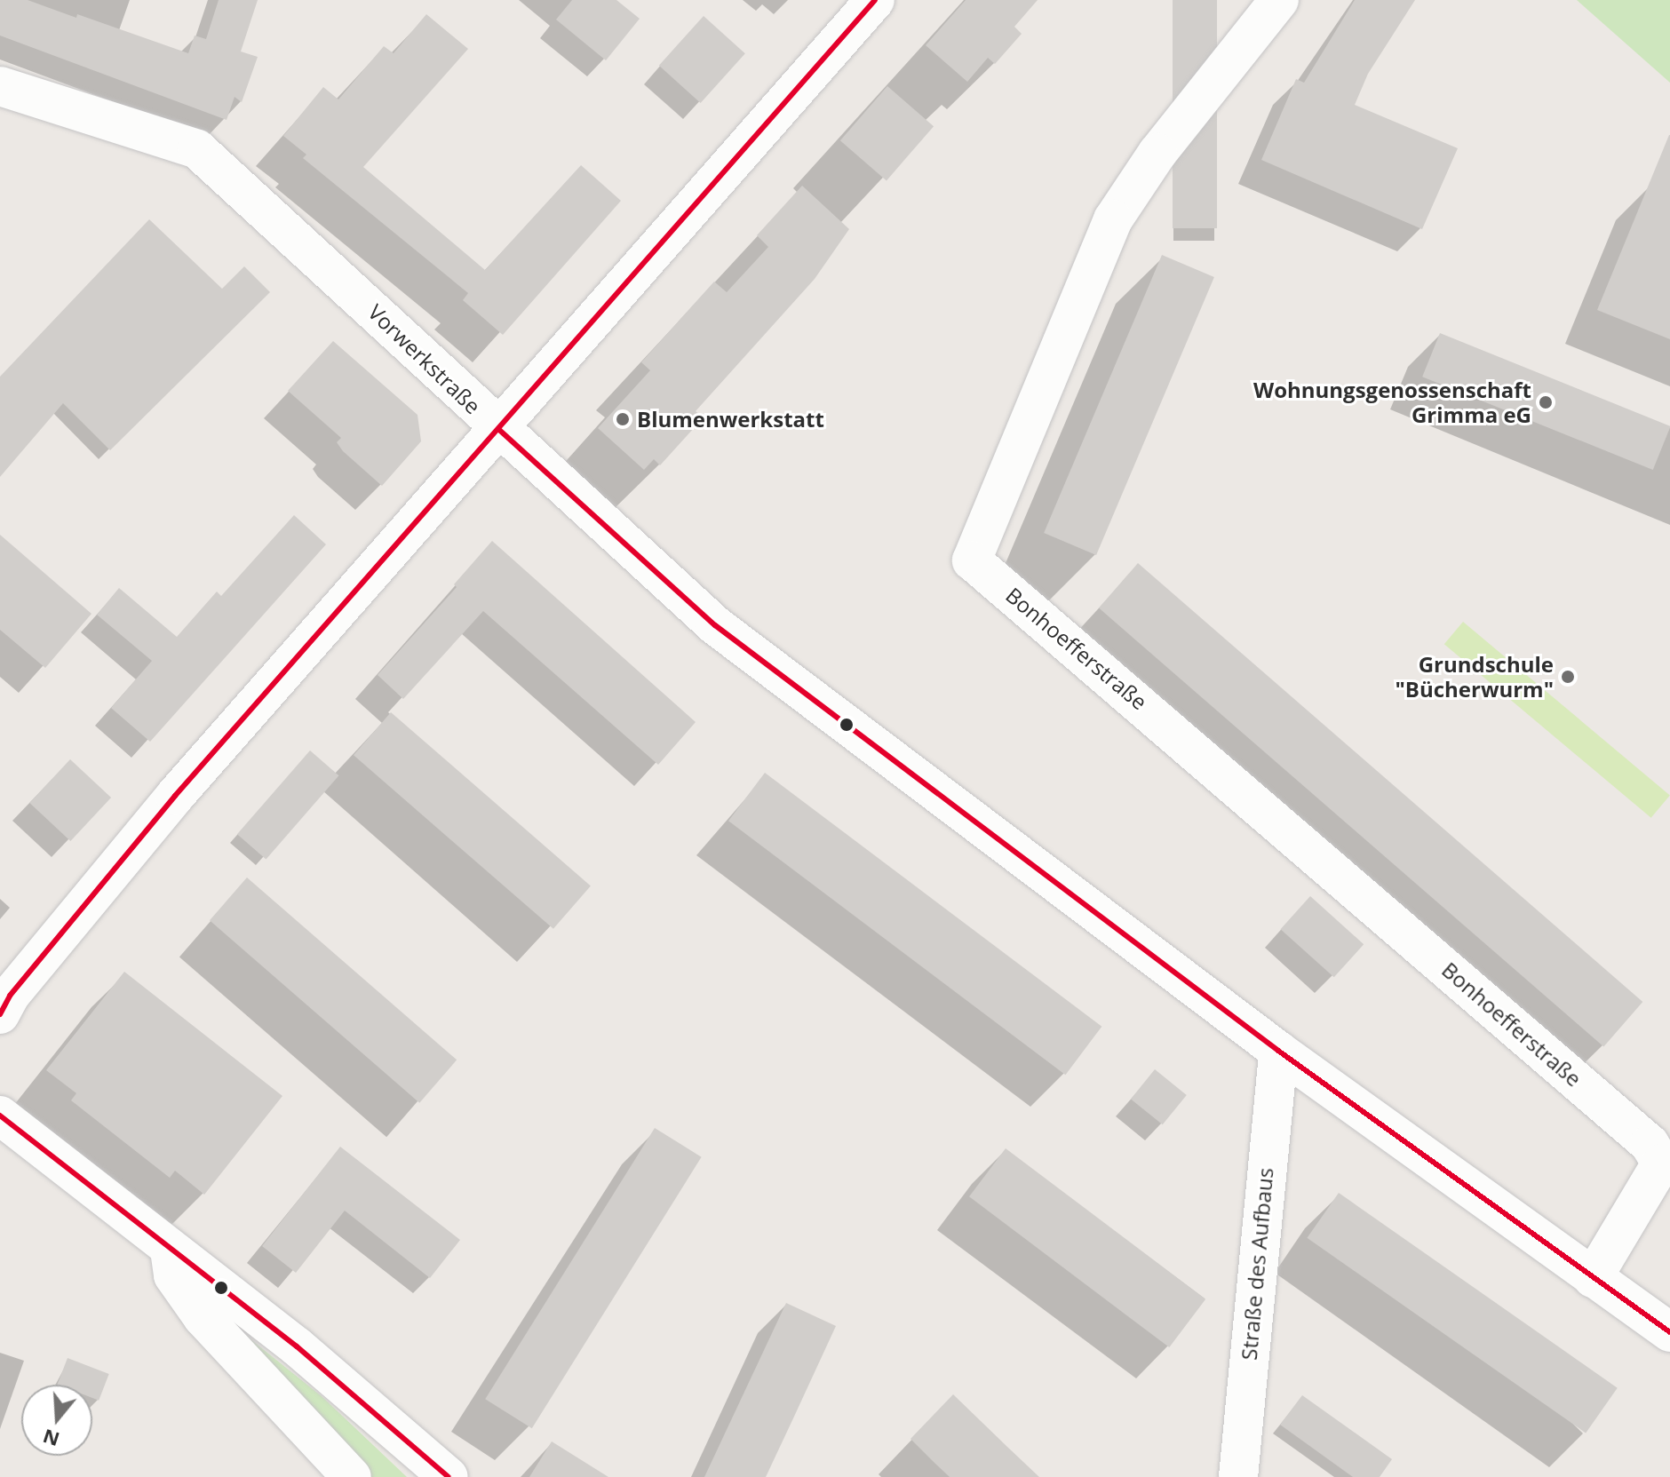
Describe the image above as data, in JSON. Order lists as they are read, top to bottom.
{
  "streets": {
    "street": ["Vorwerkstraße", "Bonhoefferstraße", "Straße des Aufbaus"]
  },
  "crossings": [
    ["Vorwerkstraße", "Bonhoefferstraße"],
    ["Vorwerkstraße", "Straße des Aufbaus"]
  ],
  "places": ["Wohnungsgenossenschaft Grimma eG", "Blumenwerkstatt", "Grundschule \"Bücherwurm\""],
  "north": "bottom"
}
